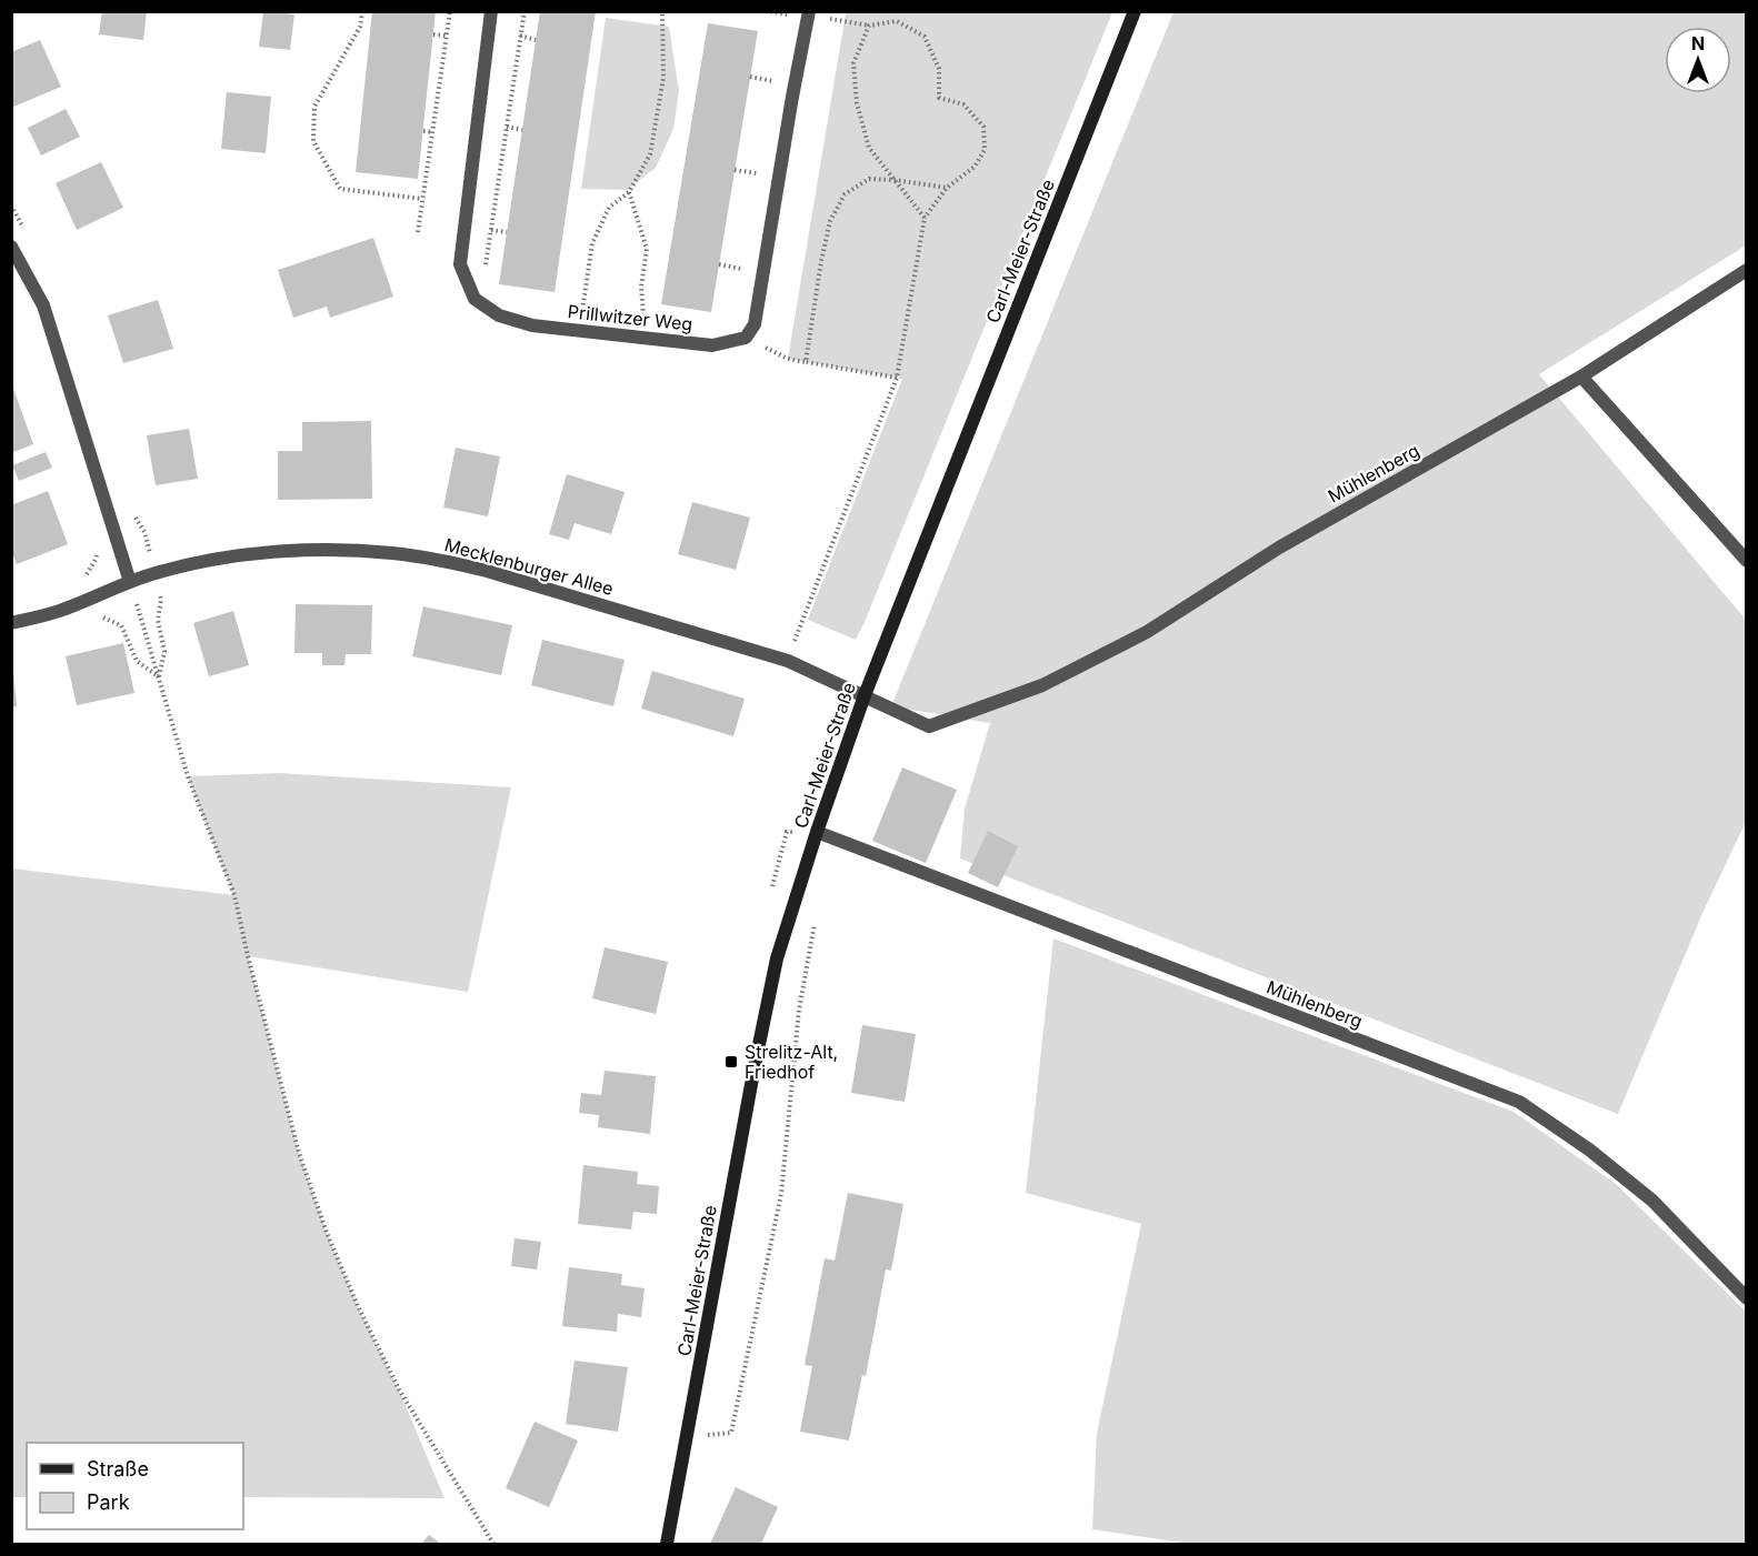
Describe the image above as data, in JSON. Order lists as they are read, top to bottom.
{
  "streets": {
    "street": [
      "Carl-Meier-Straße",
      "Prillwitzer Weg",
      "Mühlenberg",
      "Mecklenburger Allee"
    ]
  },
  "crossings": [
    ["Carl-Meier-Straße", "Mühlenberg"],
    ["Carl-Meier-Straße", "Mecklenburger Allee"],
    ["Mühlenberg", "Mecklenburger Allee"]
  ],
  "places": {
    "transit": ["Strelitz-Alt, Friedhof"]
  },
  "legend": ["Straße", "Park"],
  "north": "top"
}
